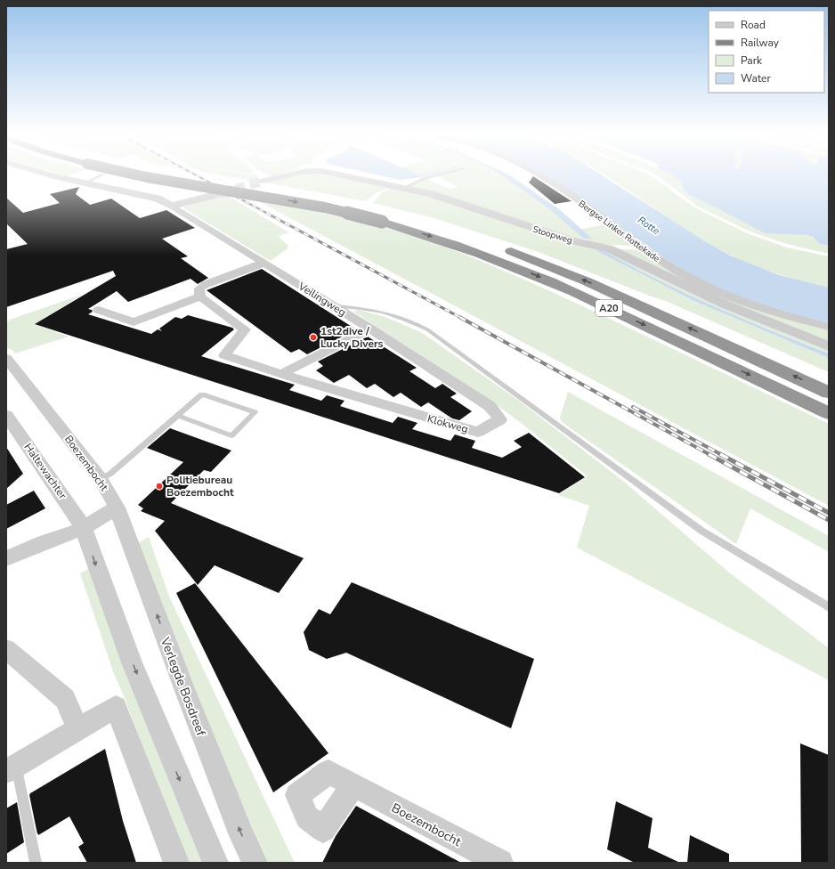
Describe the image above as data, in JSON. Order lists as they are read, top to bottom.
{
  "streets": {
    "highway": ["A20"],
    "street": [
      "Bergse Linker Rottekade",
      "Stoopweg",
      "Veilingweg",
      "Klokweg",
      "Boezembocht",
      "Haltewachter",
      "Verlegde Bosdreef"
    ]
  },
  "crossings": [
    ["Veilingweg", "Klokweg"],
    ["Boezembocht", "Verlegde Bosdreef"]
  ],
  "water": ["Rotte"],
  "places": ["1st2dive / Lucky Divers", "Politiebureau Boezembocht"],
  "legend": [
    "Road",
    "Railway",
    "Park",
    "Water"
  ]
}
